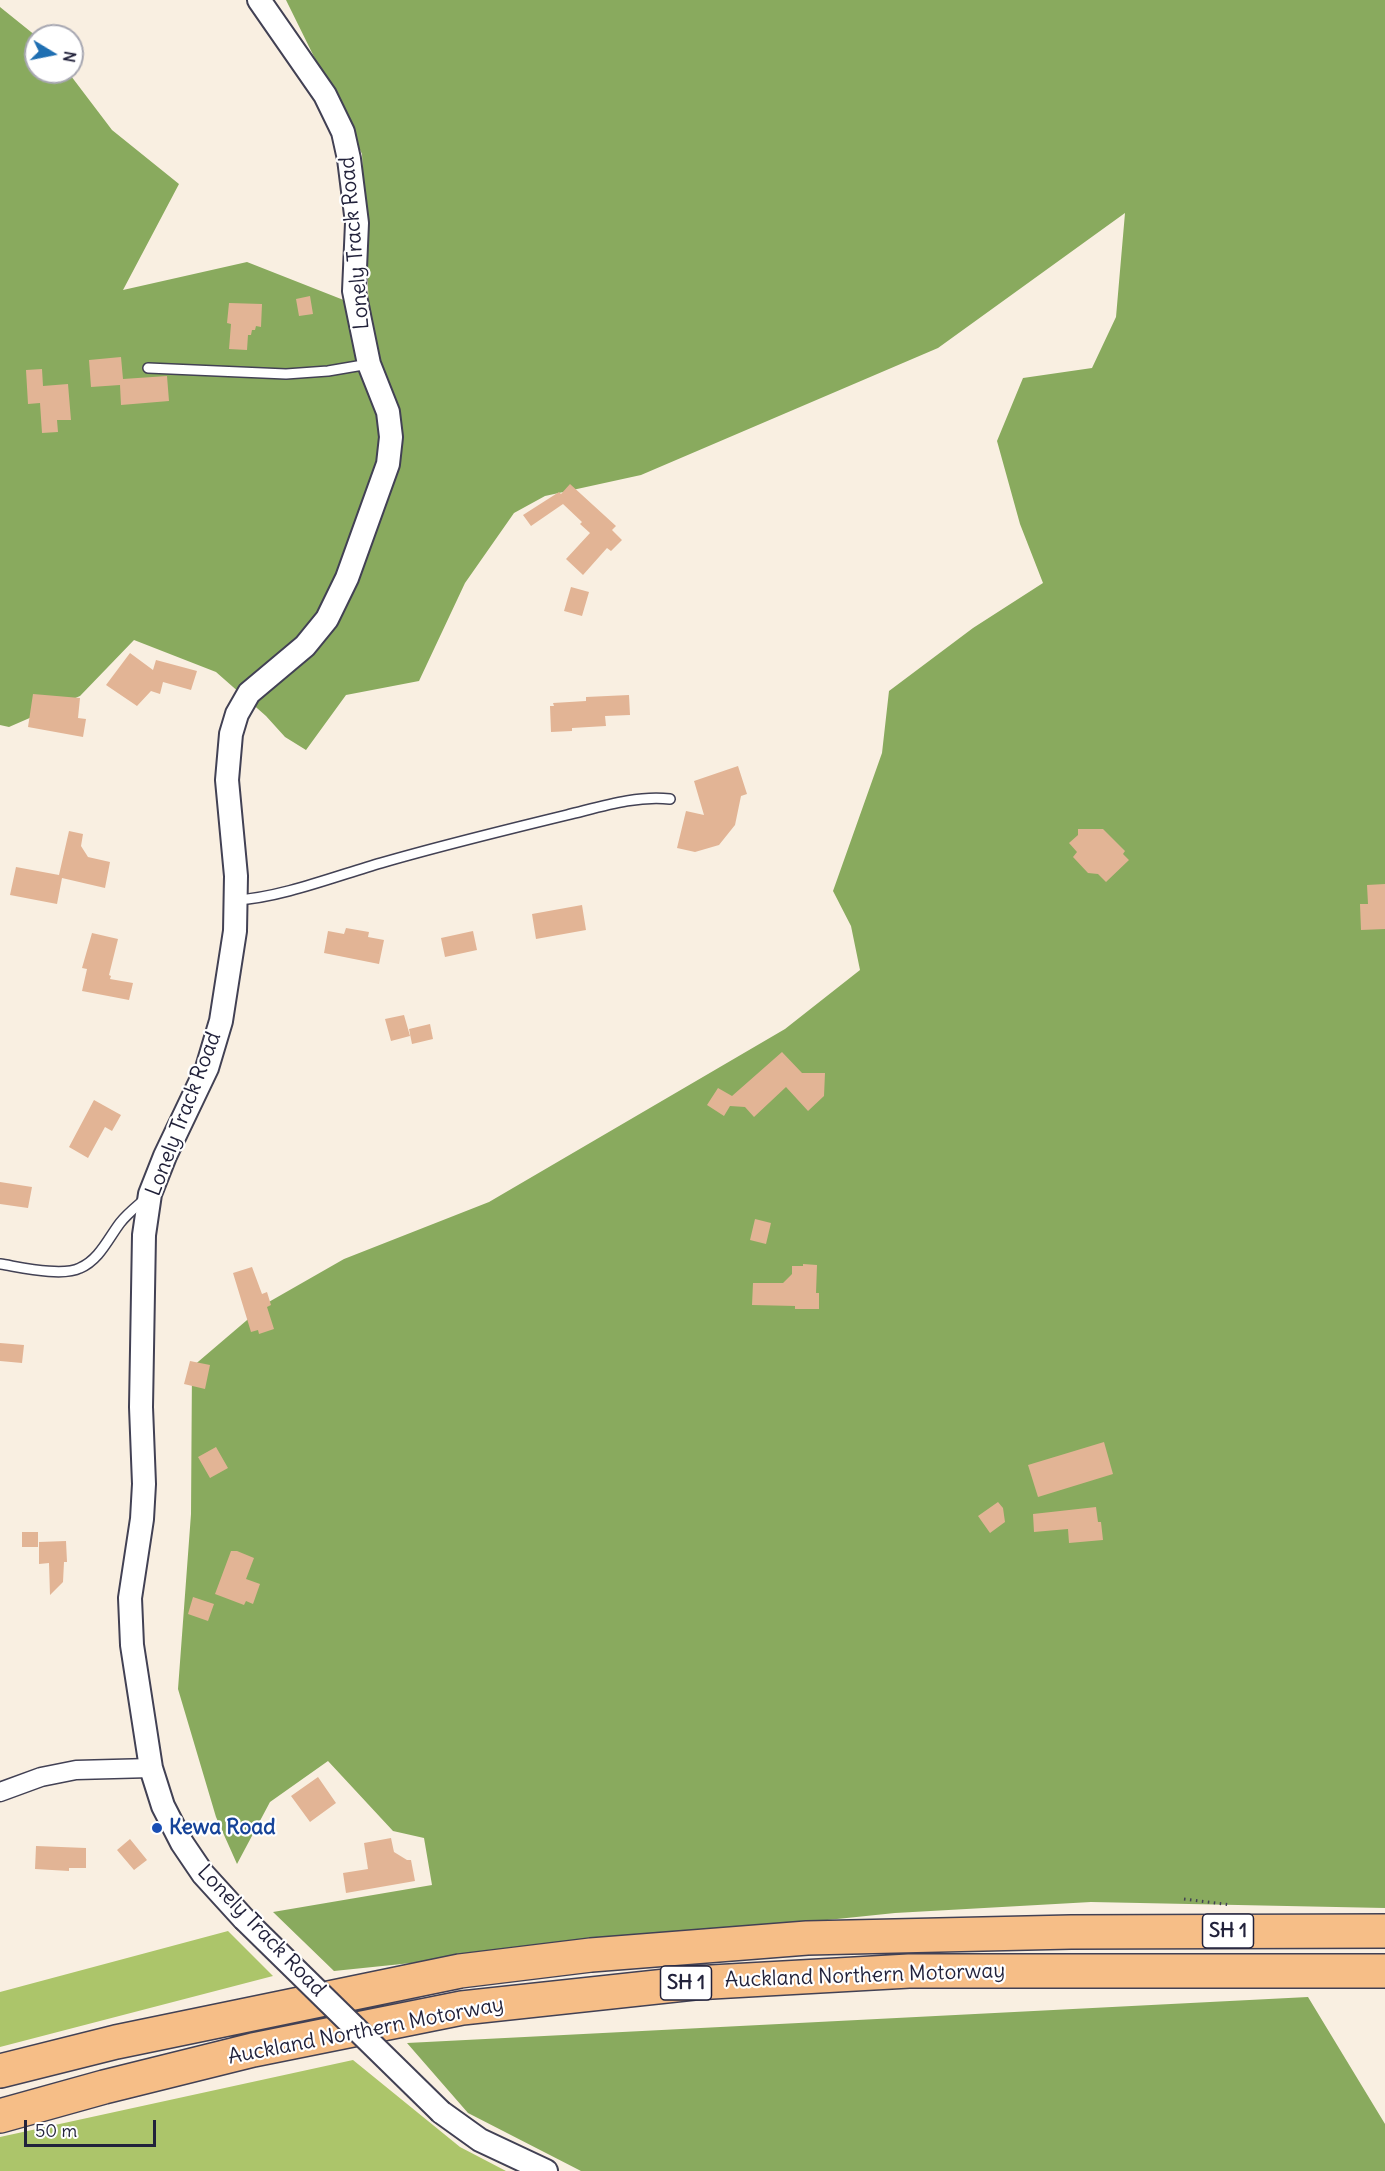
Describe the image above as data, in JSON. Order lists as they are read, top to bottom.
{
  "streets": {
    "highway": ["SH 1", "Auckland Northern Motorway"],
    "street": ["Lonely Track Road"]
  },
  "places": ["Kewa Road"],
  "scale_bar": "50 m",
  "north": "right"
}
